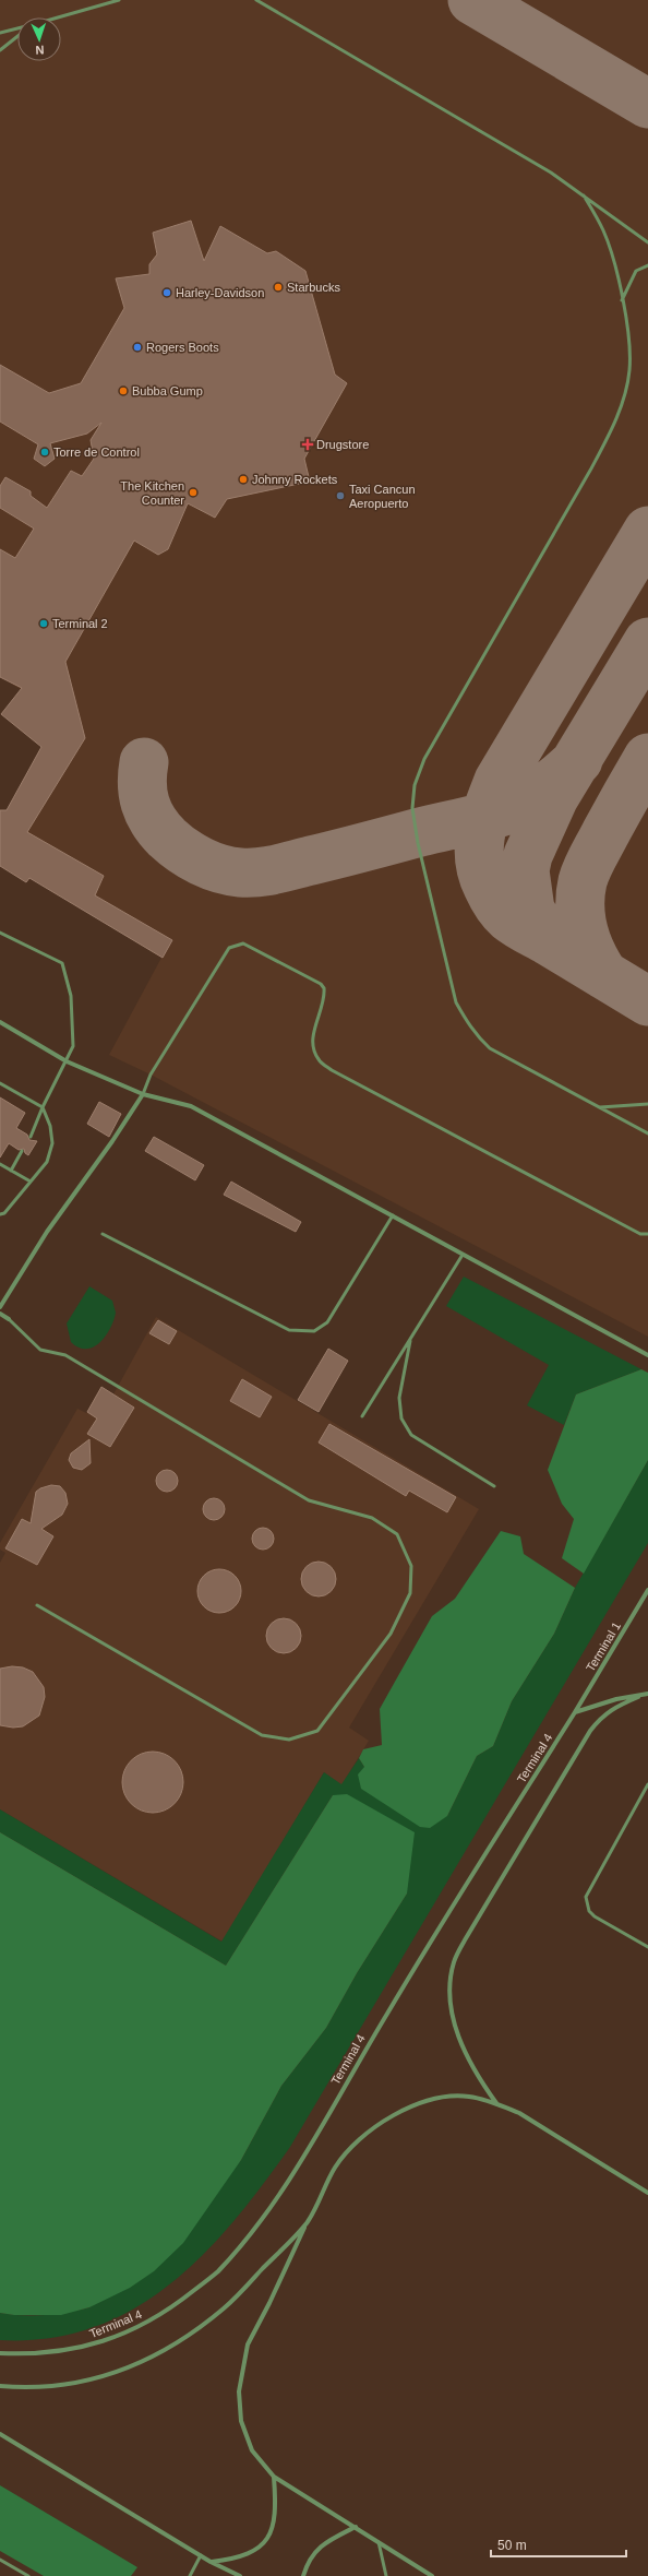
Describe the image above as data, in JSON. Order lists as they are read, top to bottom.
{
  "streets": {
    "street": ["Terminal 1", "Terminal 4"]
  },
  "crossings": [
    ["Terminal 1", "Terminal 4"]
  ],
  "places": {
    "other": [
      "Starbucks",
      "Harley-Davidson",
      "Rogers Boots",
      "Bubba Gump",
      "Torre de Control",
      "Johnny Rockets",
      "The Kitchen Counter",
      "Taxi Cancun Aeropuerto",
      "Terminal 2"
    ],
    "health": ["Drugstore"]
  },
  "scale_bar": "50 m",
  "north": "bottom"
}
